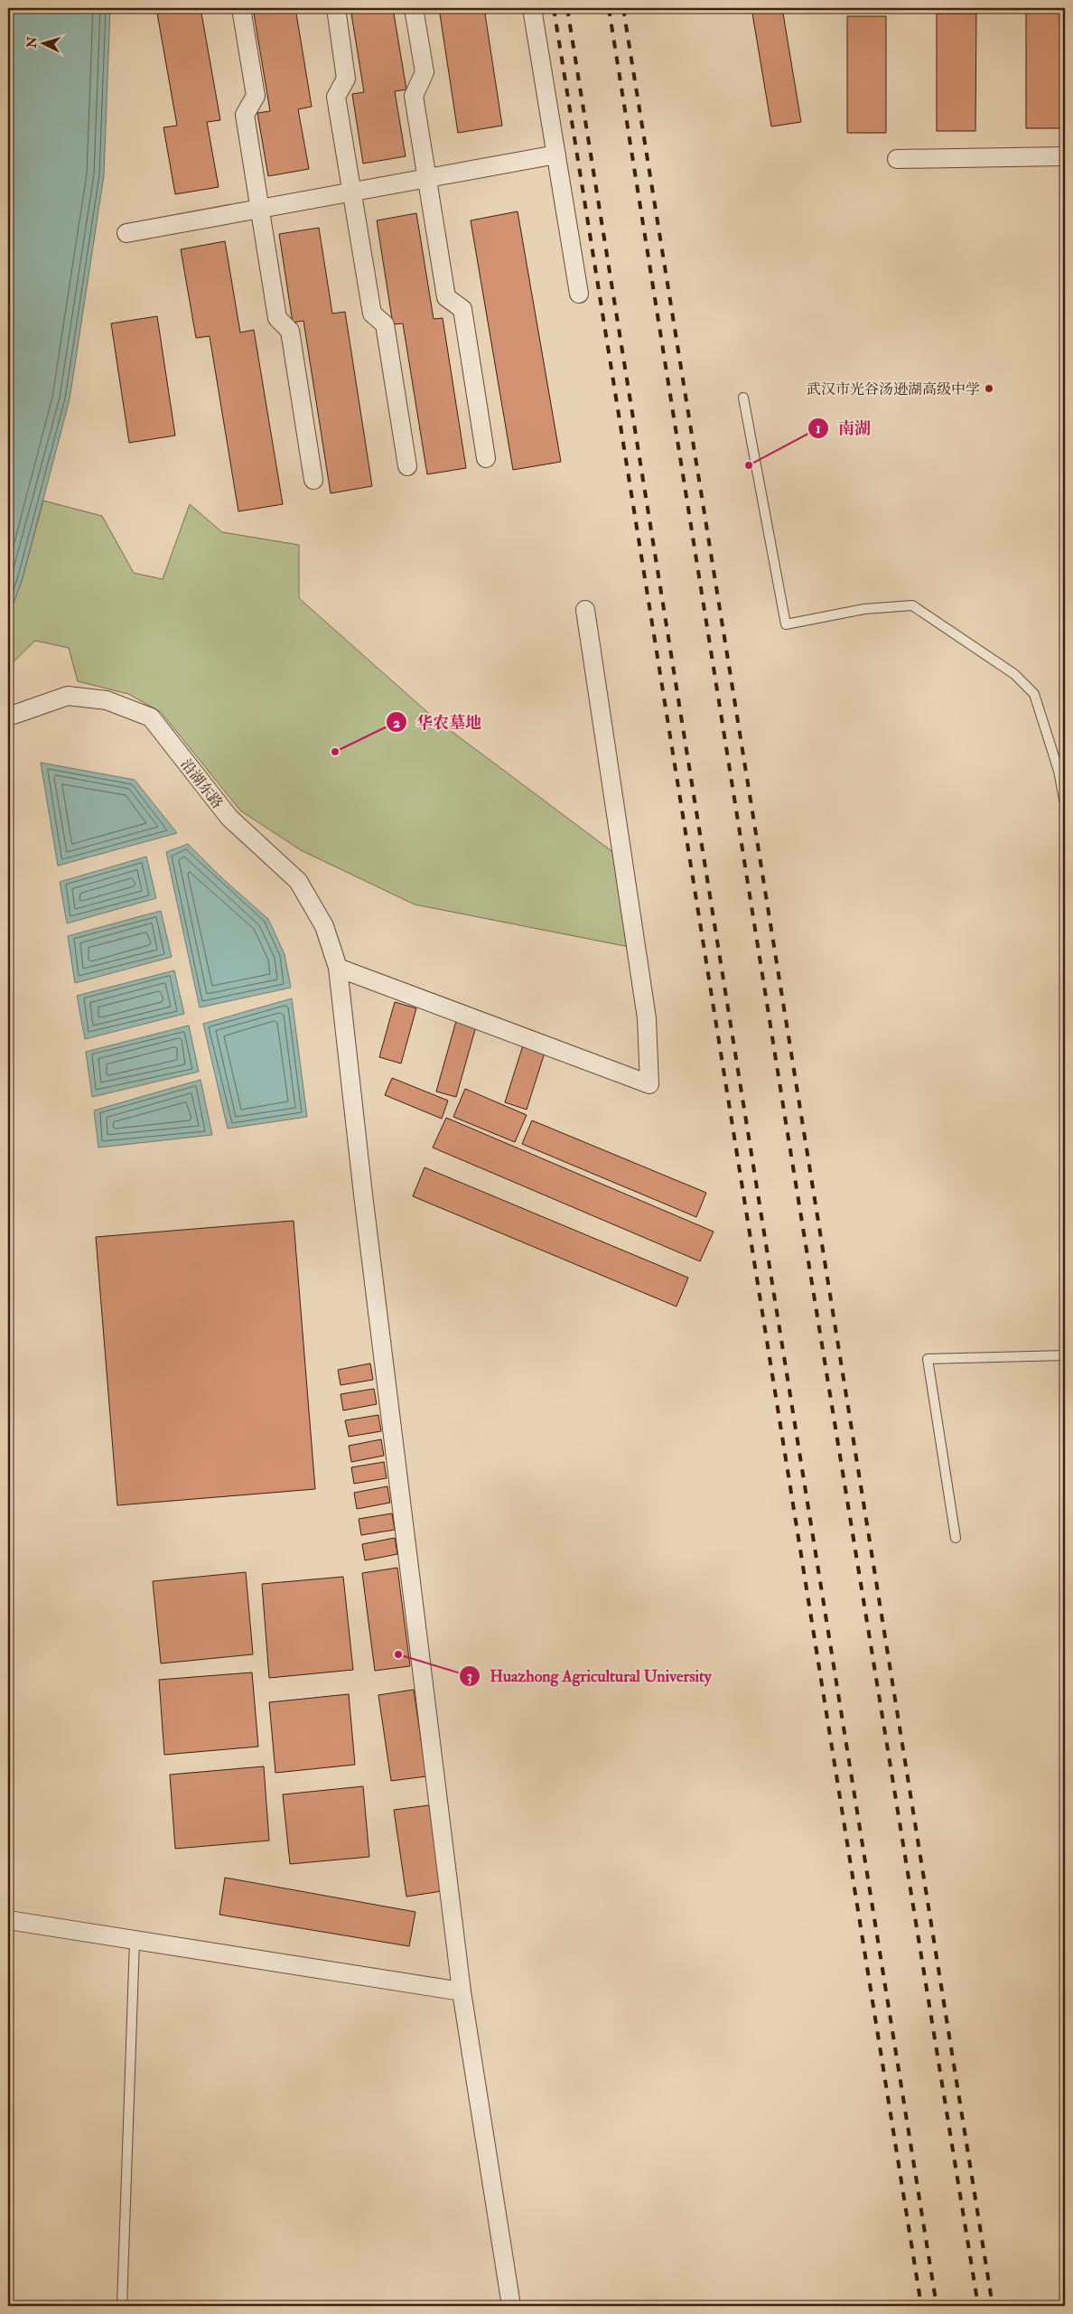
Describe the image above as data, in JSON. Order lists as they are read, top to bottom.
{
  "streets": {
    "street": ["沿湖东路"]
  },
  "places": [
    "武汉市光谷汤逊湖高级中学",
    "南湖",
    "华农墓地",
    "Huazhong Agricultural University"
  ],
  "north": "left"
}
